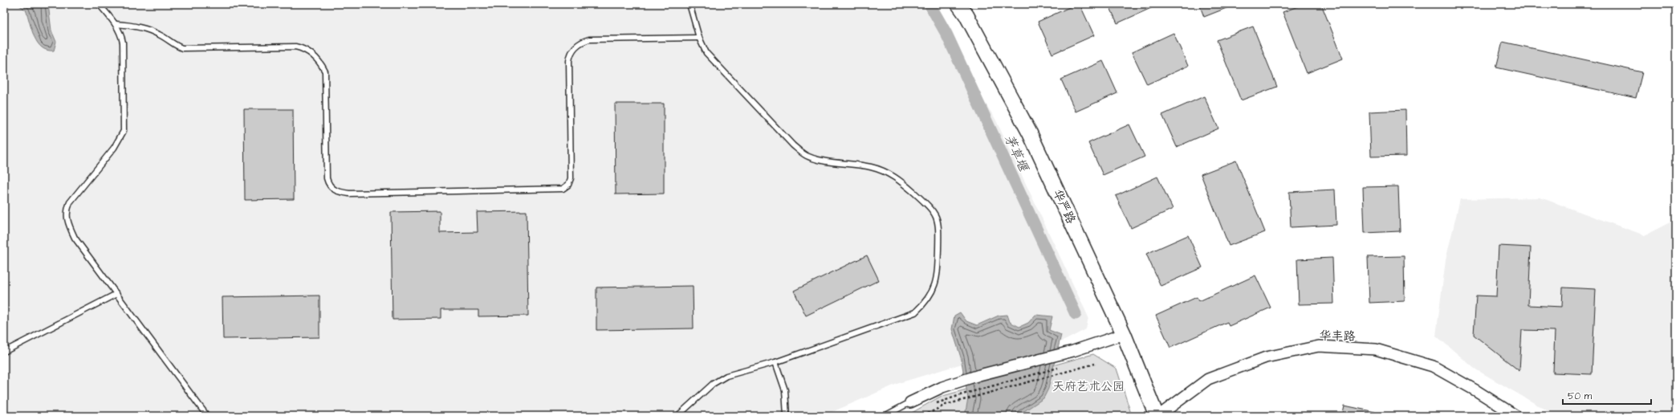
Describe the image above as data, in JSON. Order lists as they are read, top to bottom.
{
  "streets": {
    "street": ["华严路", "华丰路"]
  },
  "crossings": [
    ["华严路", "华丰路"]
  ],
  "water": ["茅草堰"],
  "parks": ["天府艺术公园"],
  "scale_bar": "50 m"
}
